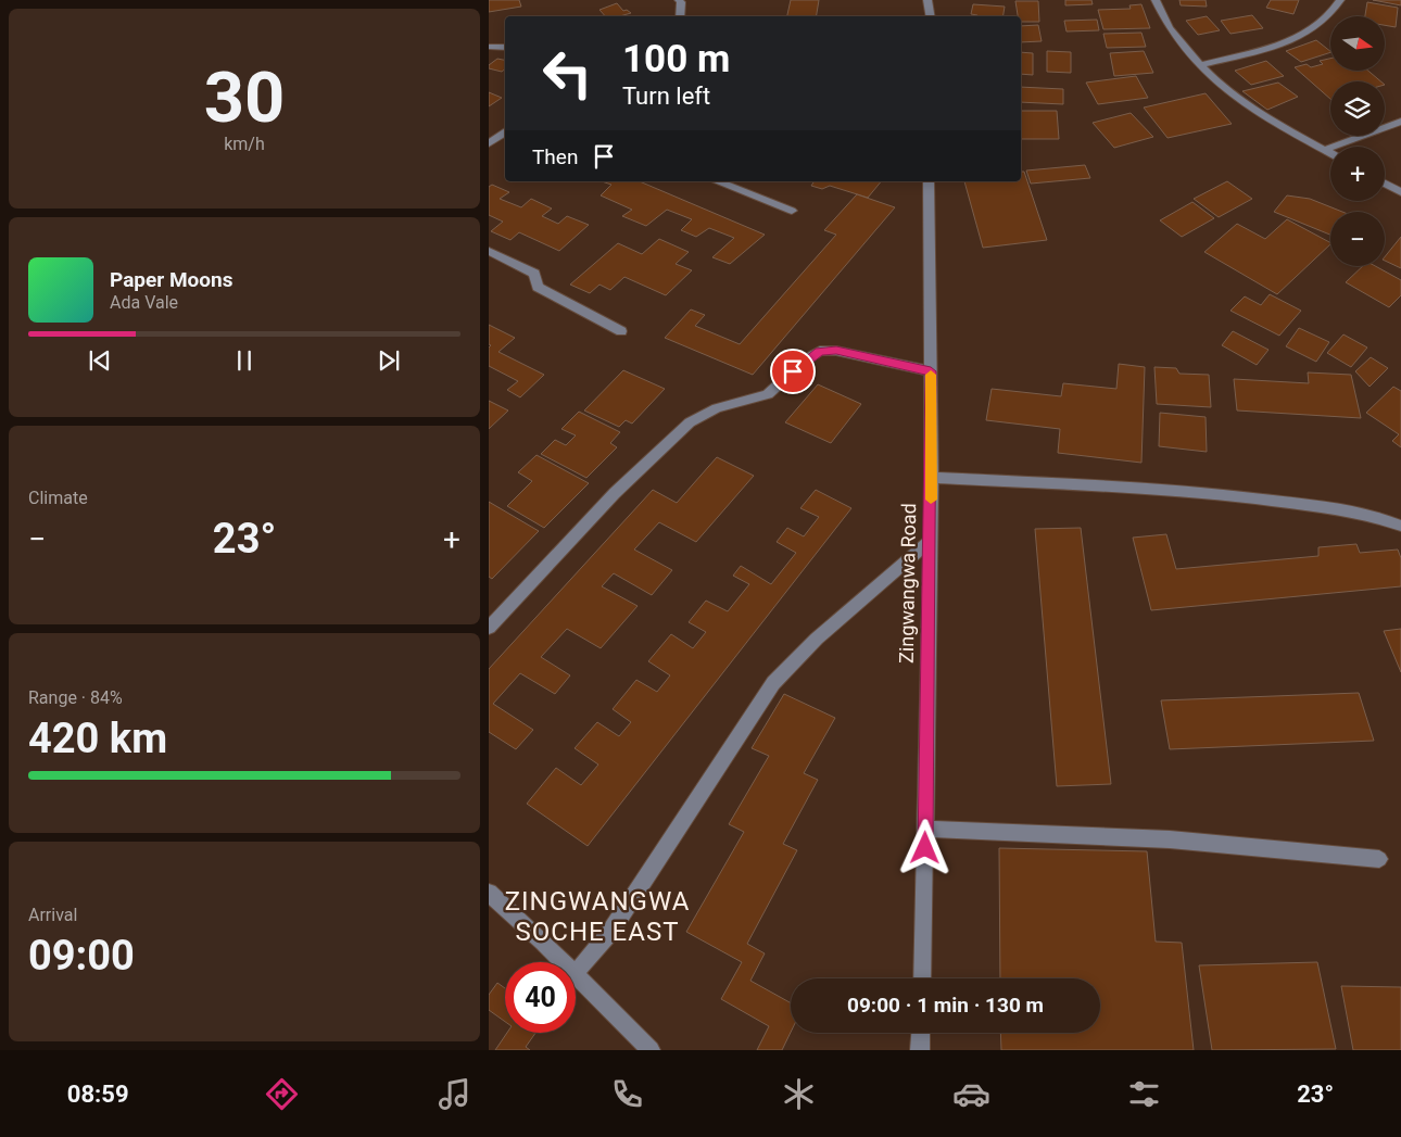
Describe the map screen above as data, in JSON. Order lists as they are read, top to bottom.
{
  "streets": {
    "street": ["Zingwangwa Road"]
  },
  "districts": ["ZINGWANGWA SOCHE EAST"],
  "north": "right",
  "page": {
    "tile": [
      ["30", "km/h"],
      "Climate",
      ["Range · 84%", "420 km"],
      ["Arrival", "09:00"]
    ],
    "map_buttons": ["+", "−"],
    "turn": ["100 m", "Turn left"],
    "then": "Then",
    "song": ["Paper Moons", "Ada Vale"],
    "heat": ["−", "23°", "+"],
    "limit": "40",
    "trip": "09:00 · 1 min · 130 m",
    "tabs": ["08:59", "23°"]
  }
}
